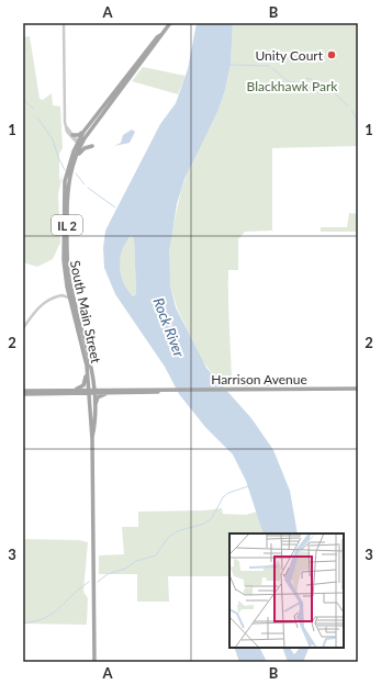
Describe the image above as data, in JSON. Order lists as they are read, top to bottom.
{
  "streets": {
    "main road": ["IL 2", "South Main Street", "Harrison Avenue"]
  },
  "water": ["Rock River"],
  "parks": ["Blackhawk Park"],
  "places": ["Unity Court"],
  "grid": {
    "columns": ["A", "B"],
    "rows": ["1", "2", "3"]
  }
}
